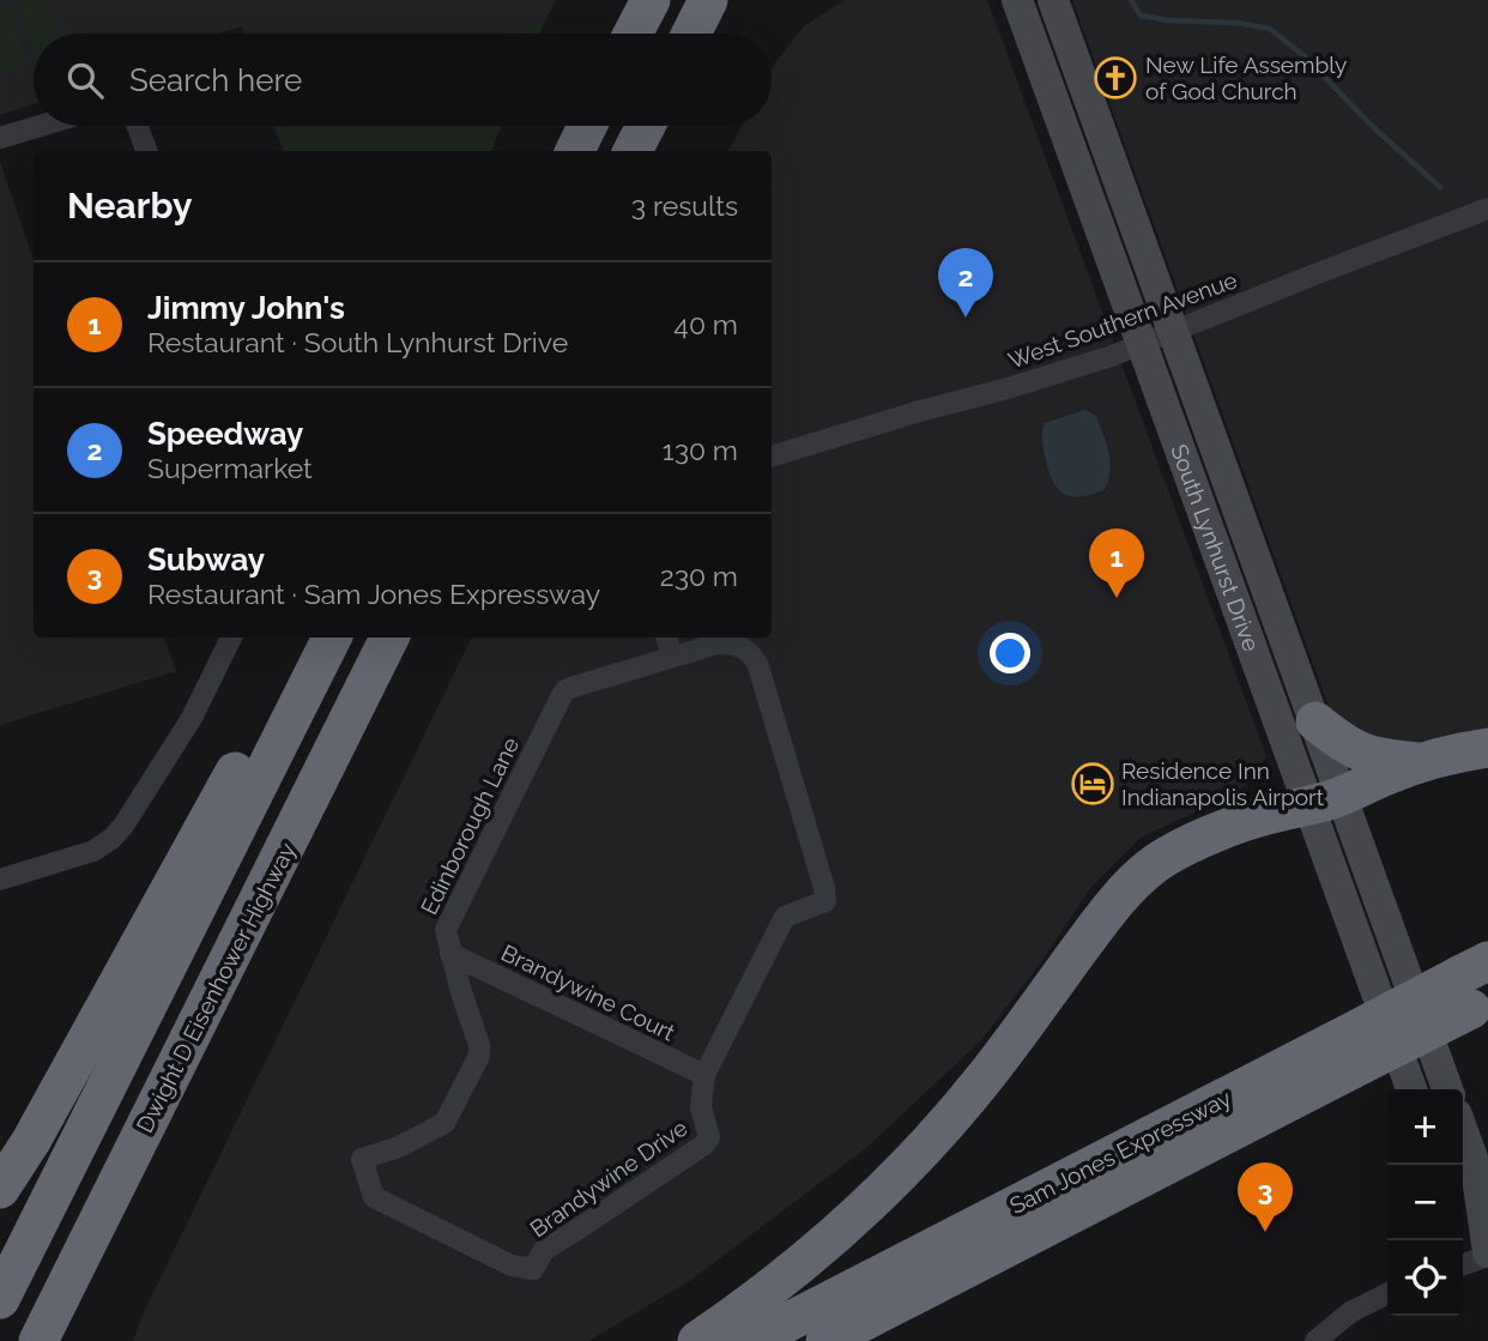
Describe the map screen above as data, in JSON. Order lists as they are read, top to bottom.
{
  "streets": {
    "highway": ["Dwight D Eisenhower Highway", "Sam Jones Expressway"],
    "main road": ["South Lynhurst Drive"],
    "street": [
      "West Southern Avenue",
      "Edinborough Lane",
      "Brandywine Court",
      "Brandywine Drive"
    ]
  },
  "crossings": [
    ["West Southern Avenue", "South Lynhurst Drive"],
    ["Edinborough Lane", "Brandywine Court"],
    ["Edinborough Lane", "Brandywine Drive"],
    ["Brandywine Court", "Brandywine Drive"]
  ],
  "places": {
    "church": ["New Life Assembly of God Church"],
    "hotel": ["Residence Inn Indianapolis Airport"]
  },
  "page": {
    "search": "Search here",
    "heading": ["Nearby", "3 results"],
    "pins": ["2", "1", "3"],
    "list": [
      {
        "mark": "1",
        "name": "Jimmy John's",
        "note": "Restaurant · South Lynhurst Drive",
        "value": "40 m"
      },
      {
        "mark": "2",
        "name": "Speedway",
        "note": "Supermarket",
        "value": "130 m"
      },
      {
        "mark": "3",
        "name": "Subway",
        "note": "Restaurant · Sam Jones Expressway",
        "value": "230 m"
      }
    ],
    "map_buttons": ["+", "−"]
  }
}
